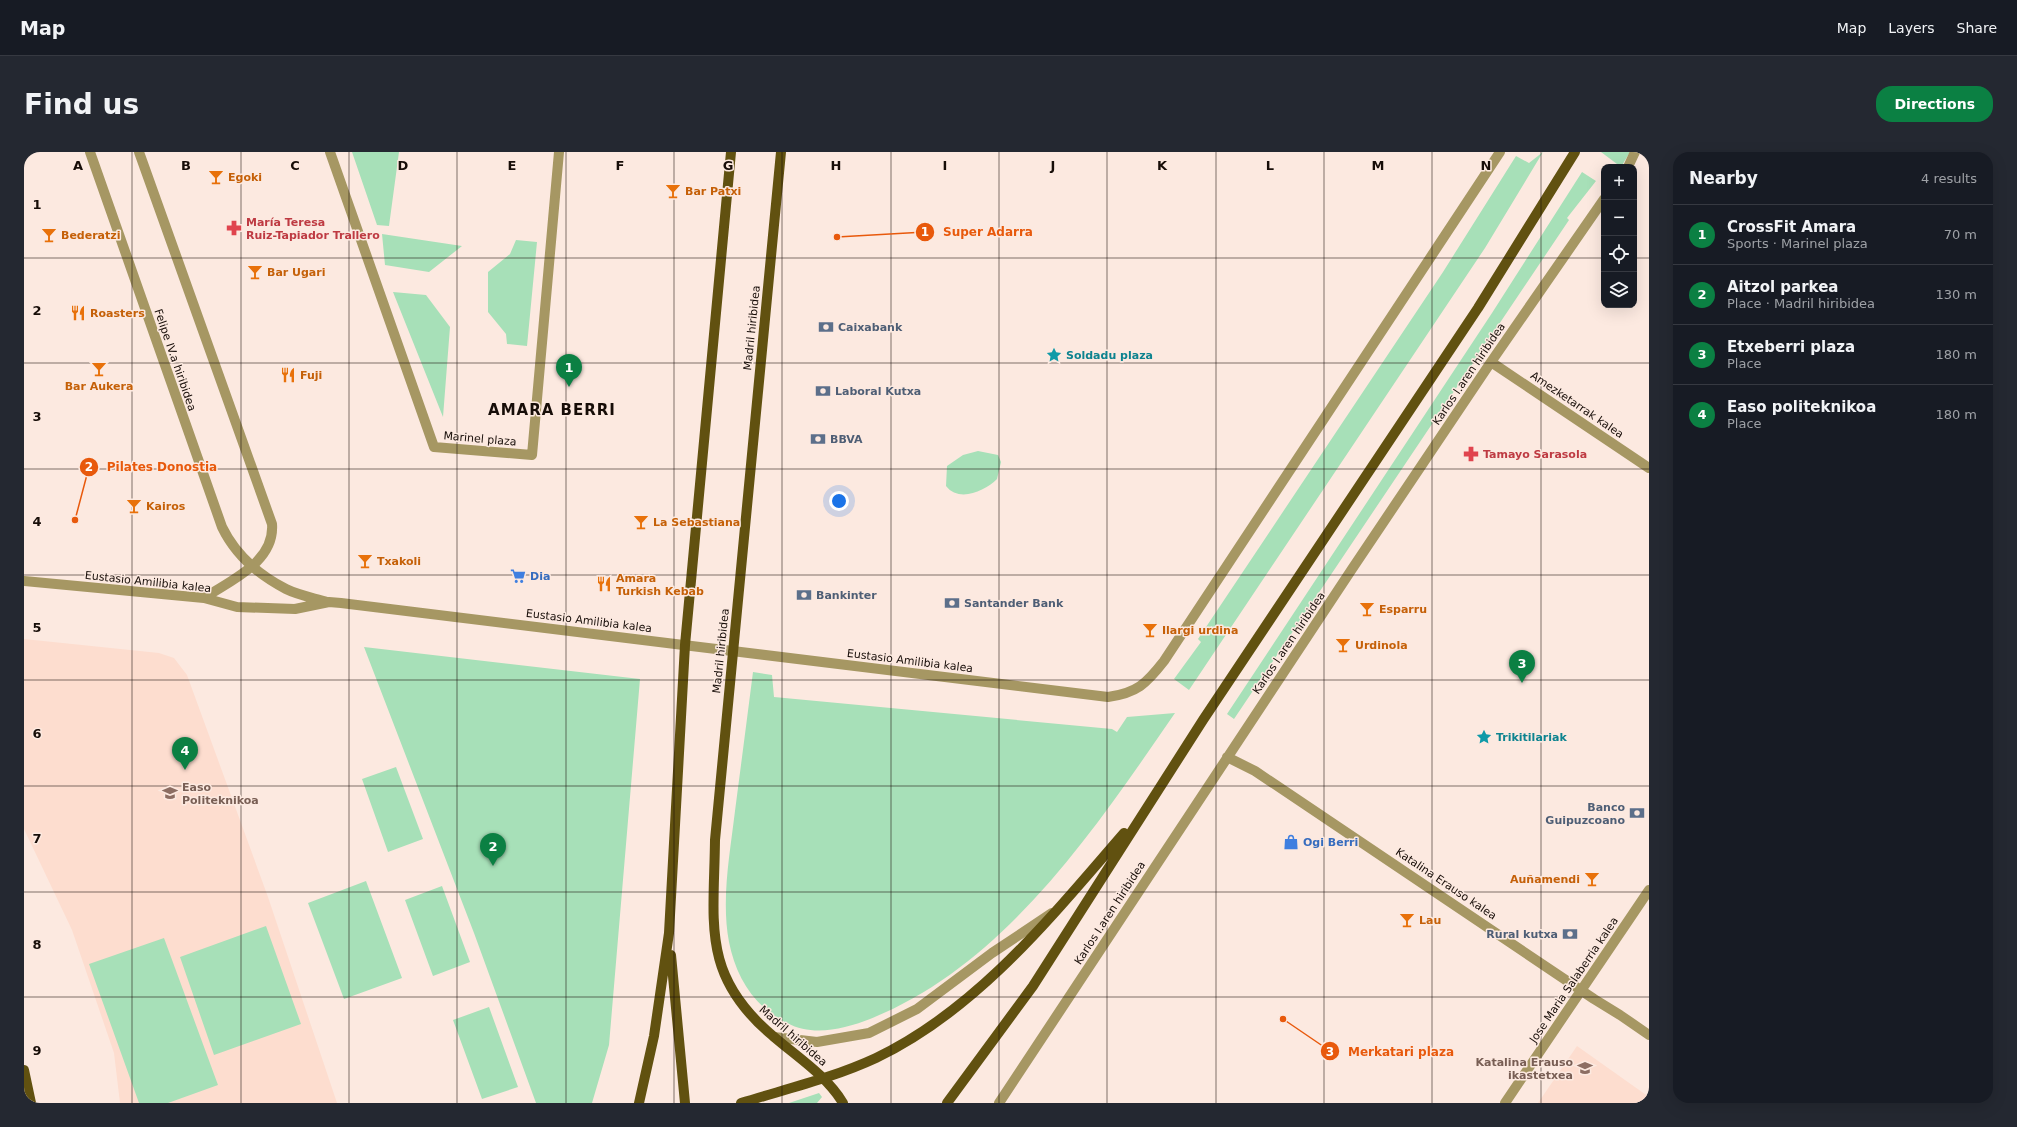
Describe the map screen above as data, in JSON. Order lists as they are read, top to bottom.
{
  "streets": {
    "main road": ["Madril hiribidea"],
    "street": [
      "Felipe IV.a hiribidea",
      "Karlos I.aren hiribidea",
      "Amezketarrak kalea",
      "Marinel plaza",
      "Eustasio Amilibia kalea",
      "Katalina Erauso kalea",
      "Jose Maria Salaberria kalea"
    ]
  },
  "crossings": [
    ["Madril hiribidea", "Eustasio Amilibia kalea"],
    ["Felipe IV.a hiribidea", "Eustasio Amilibia kalea"],
    ["Karlos I.aren hiribidea", "Amezketarrak kalea"],
    ["Karlos I.aren hiribidea", "Katalina Erauso kalea"],
    ["Katalina Erauso kalea", "Jose Maria Salaberria kalea"]
  ],
  "districts": ["AMARA BERRI"],
  "places": {
    "bar": [
      "Egoki",
      "Bar Patxi",
      "Bederatzi",
      "Bar Ugari",
      "Bar Aukera",
      "Kairos",
      "La Sebastiana",
      "Txakoli",
      "Esparru",
      "Ilargi urdina",
      "Urdinola",
      "Auñamendi",
      "Lau"
    ],
    "pharmacy": ["María Teresa Ruiz-Tapiador Trallero", "Tamayo Sarasola"],
    "other": ["Super Adarra", "Pilates Donostia", "Merkatari plaza"],
    "restaurant": ["Roasters", "Fuji", "Amara Turkish Kebab"],
    "bank": [
      "Caixabank",
      "Laboral Kutxa",
      "BBVA",
      "Bankinter",
      "Santander Bank",
      "Banco Guipuzcoano",
      "Rural kutxa"
    ],
    "place": ["Soldadu plaza", "Trikitilariak"],
    "supermarket": ["Dia"],
    "school or university": ["Easo Politeknikoa", "Katalina Erauso ikastetxea"],
    "shop": ["Ogi Berri"]
  },
  "page": {
    "header": "Map",
    "nav": ["Map", "Layers", "Share"],
    "buttons": "Directions",
    "title": "Find us",
    "heading": ["Nearby", "4 results"],
    "map_buttons": ["+", "−"],
    "list": [
      {
        "mark": "1",
        "name": "CrossFit Amara",
        "note": "Sports · Marinel plaza",
        "value": "70 m"
      },
      {
        "mark": "2",
        "name": "Aitzol parkea",
        "note": "Place · Madril hiribidea",
        "value": "130 m"
      },
      {
        "mark": "3",
        "name": "Etxeberri plaza",
        "note": "Place",
        "value": "180 m"
      },
      {
        "mark": "4",
        "name": "Easo politeknikoa",
        "note": "Place",
        "value": "180 m"
      }
    ],
    "pins": [
      "1",
      "3",
      "4",
      "2"
    ]
  },
  "grid": {
    "columns": [
      "A",
      "B",
      "C",
      "D",
      "E",
      "F",
      "G",
      "H",
      "I",
      "J",
      "K",
      "L",
      "M",
      "N"
    ],
    "rows": [
      "1",
      "2",
      "3",
      "4",
      "5",
      "6",
      "7",
      "8",
      "9"
    ]
  }
}
